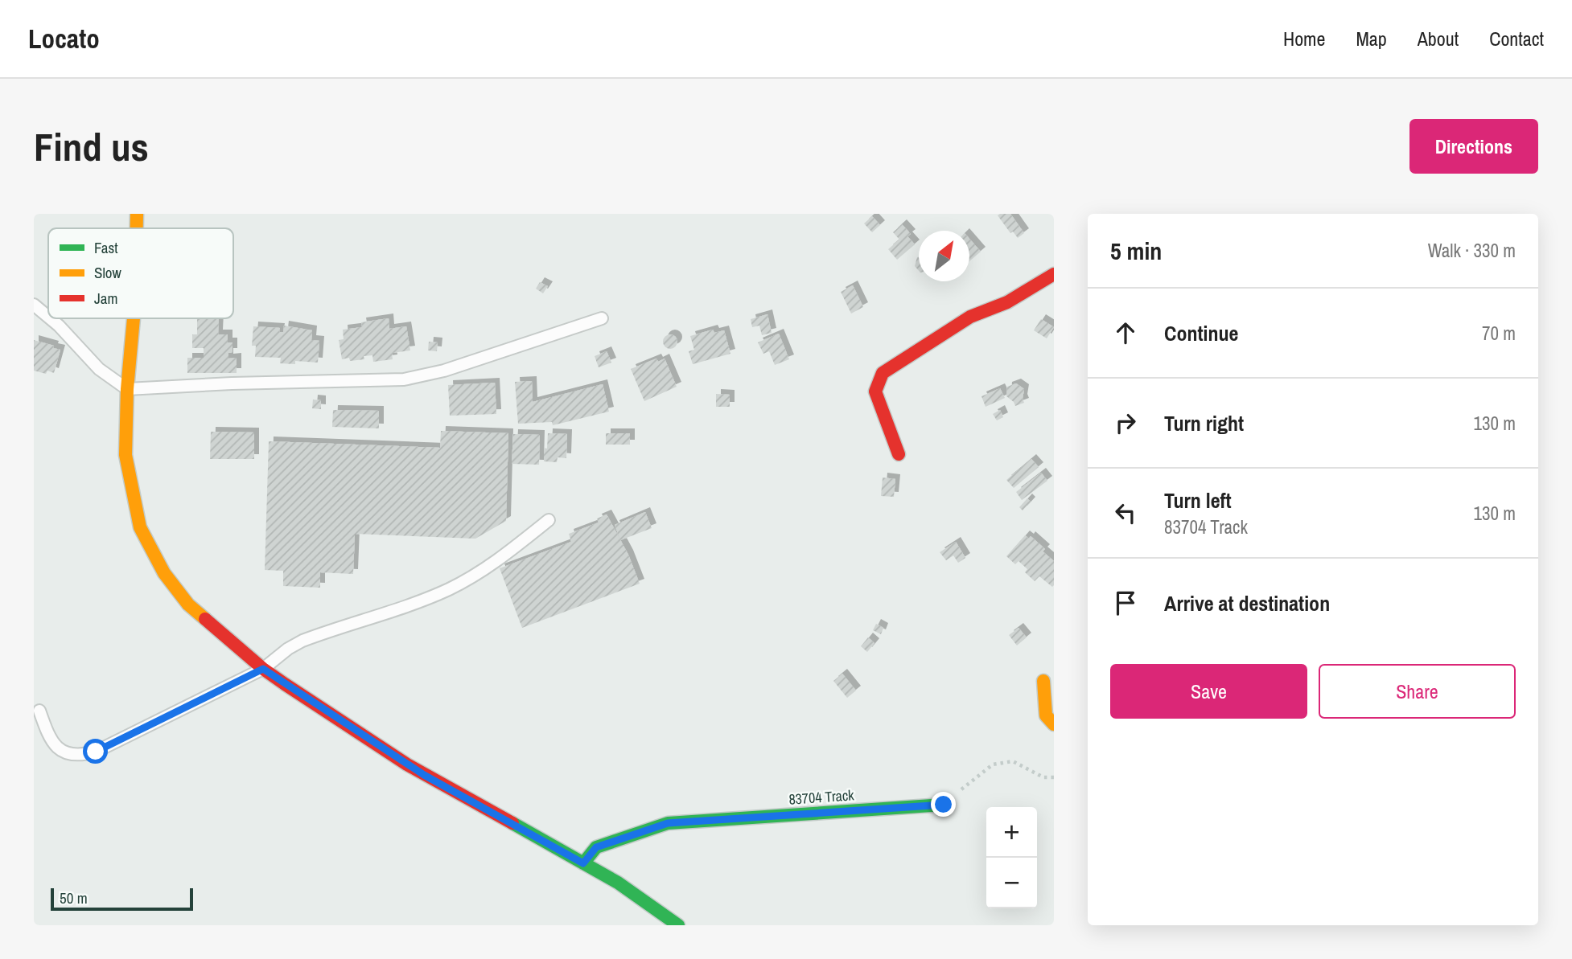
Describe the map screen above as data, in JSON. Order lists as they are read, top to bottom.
{
  "streets": {
    "street": ["83704 Track"]
  },
  "legend": ["Fast", "Slow", "Jam"],
  "scale_bar": "50 m",
  "north": "top right",
  "page": {
    "header": "Locato",
    "nav": [
      "Home",
      "Map",
      "About",
      "Contact"
    ],
    "buttons": [
      "Directions",
      ["Save", "Share"]
    ],
    "title": "Find us",
    "heading": ["5 min", "Walk · 330 m"],
    "list": [
      ["Continue", "70 m"],
      ["Turn right", "130 m"],
      ["Turn left", "83704 Track", "130 m"],
      "Arrive at destination"
    ],
    "map_buttons": ["+", "−"],
    "scale": "50 m"
  }
}
